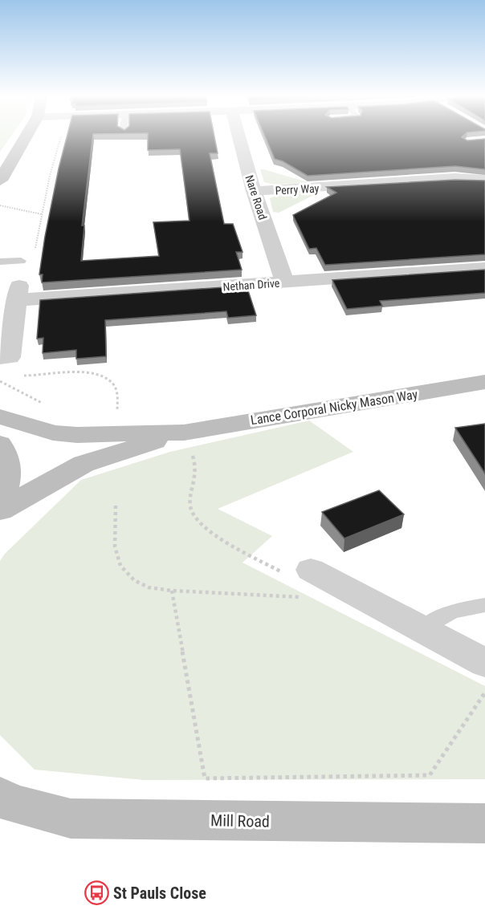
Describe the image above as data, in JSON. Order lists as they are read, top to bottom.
{
  "streets": {
    "main road": ["Lance Corporal Nicky Mason Way", "Mill Road"],
    "street": ["Perry Way", "Nare Road", "Nethan Drive"]
  },
  "crossings": [
    ["Perry Way", "Nare Road"],
    ["Nare Road", "Nethan Drive"]
  ],
  "places": {
    "bus stop": ["St Pauls Close"]
  }
}
